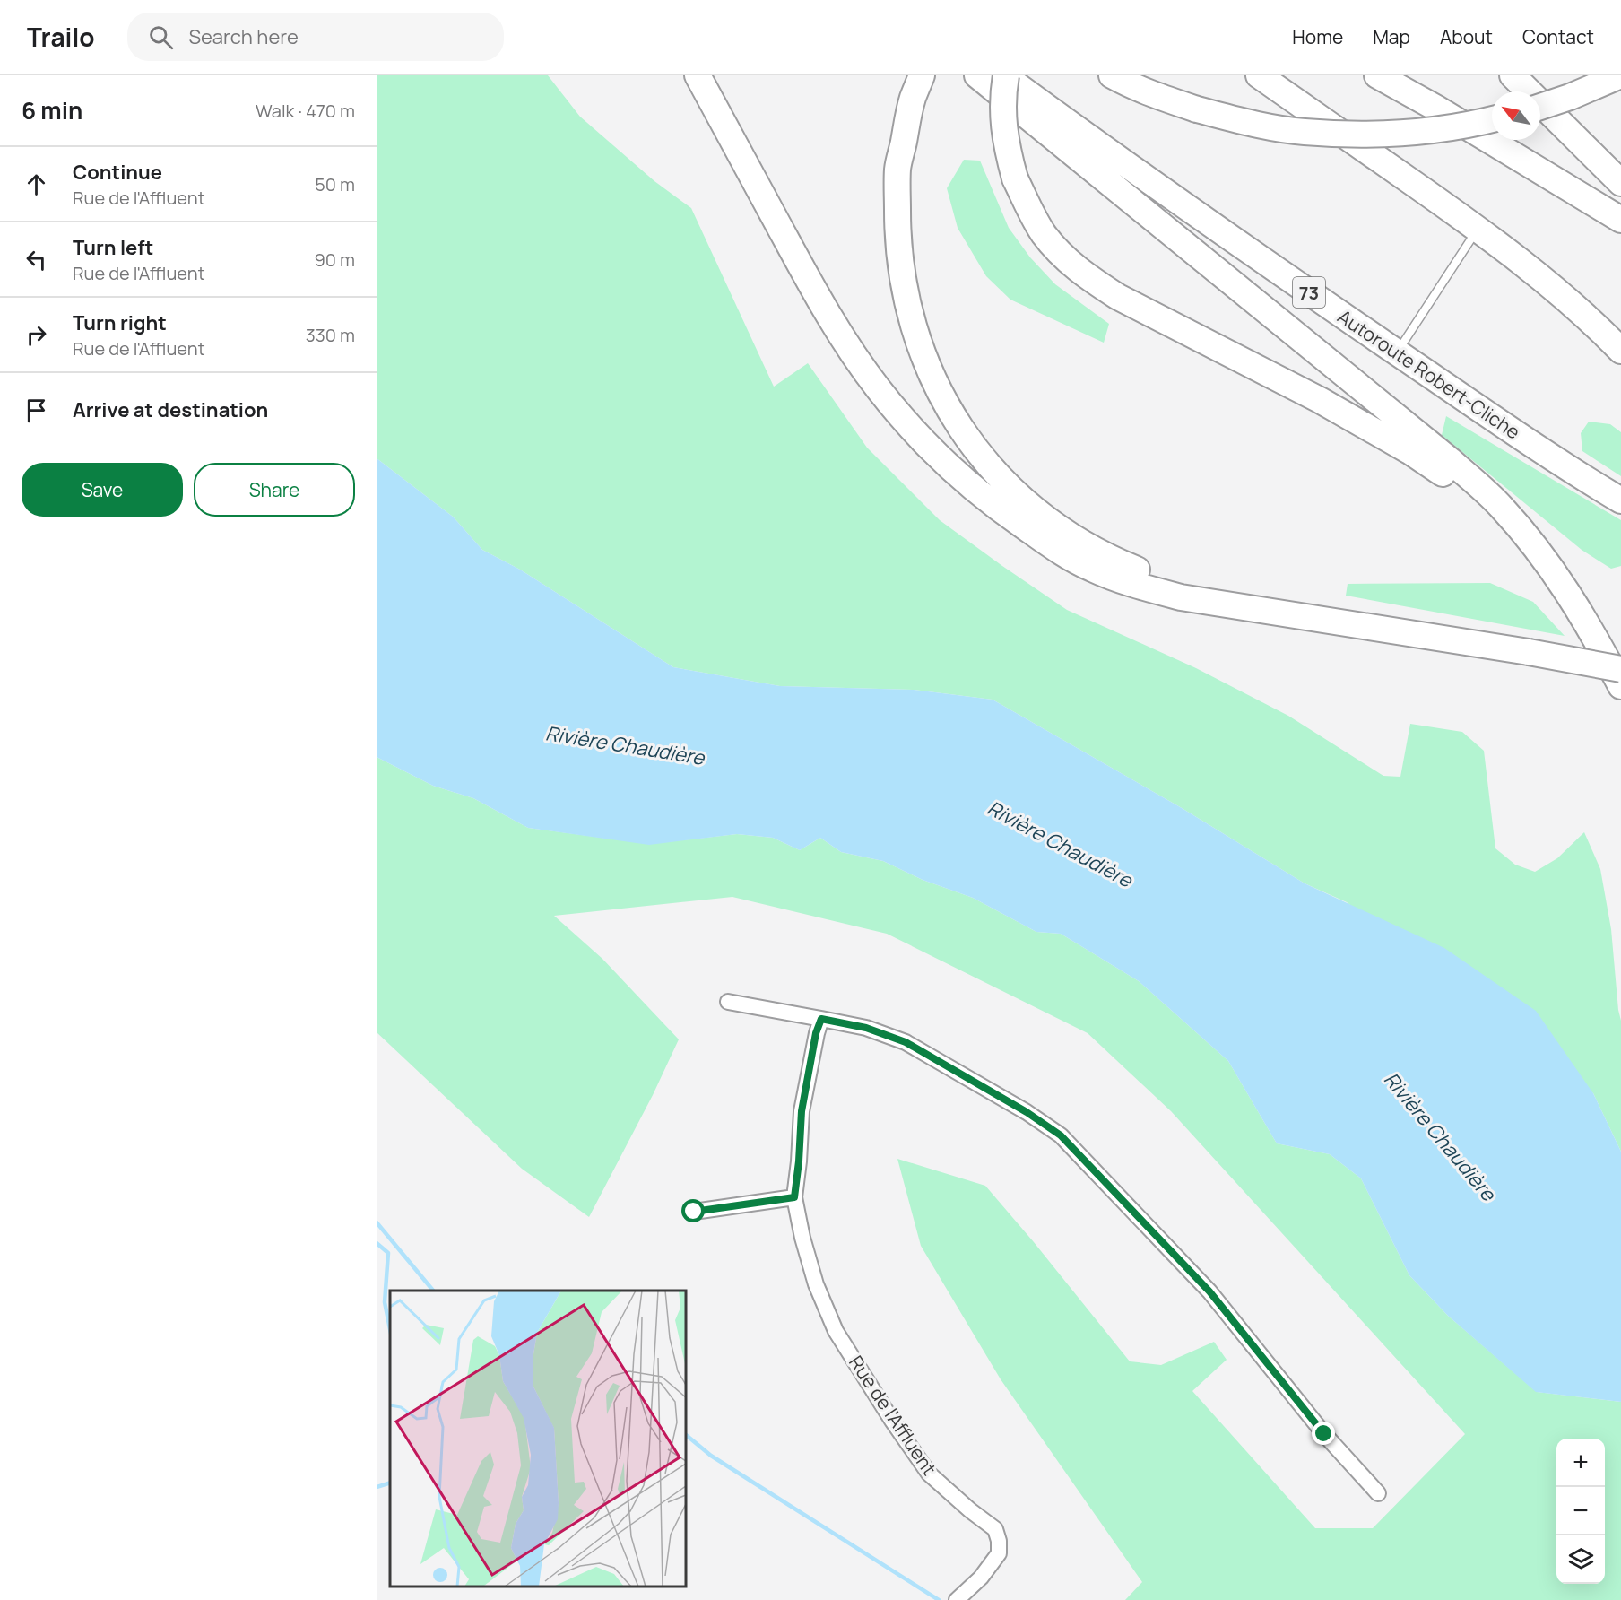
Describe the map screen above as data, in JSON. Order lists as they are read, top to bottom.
{
  "streets": {
    "highway": ["73", "Autoroute Robert-Cliche"],
    "street": ["Rue de l'Affluent"]
  },
  "water": ["Rivière Chaudière"],
  "north": "top left",
  "page": {
    "header": "Trailo",
    "search": "Search here",
    "nav": [
      "Home",
      "Map",
      "About",
      "Contact"
    ],
    "heading": ["6 min", "Walk · 470 m"],
    "list": [
      ["Continue", "Rue de l'Affluent", "50 m"],
      ["Turn left", "Rue de l'Affluent", "90 m"],
      ["Turn right", "Rue de l'Affluent", "330 m"],
      "Arrive at destination"
    ],
    "buttons": ["Save", "Share"],
    "map_buttons": ["+", "−"]
  }
}
